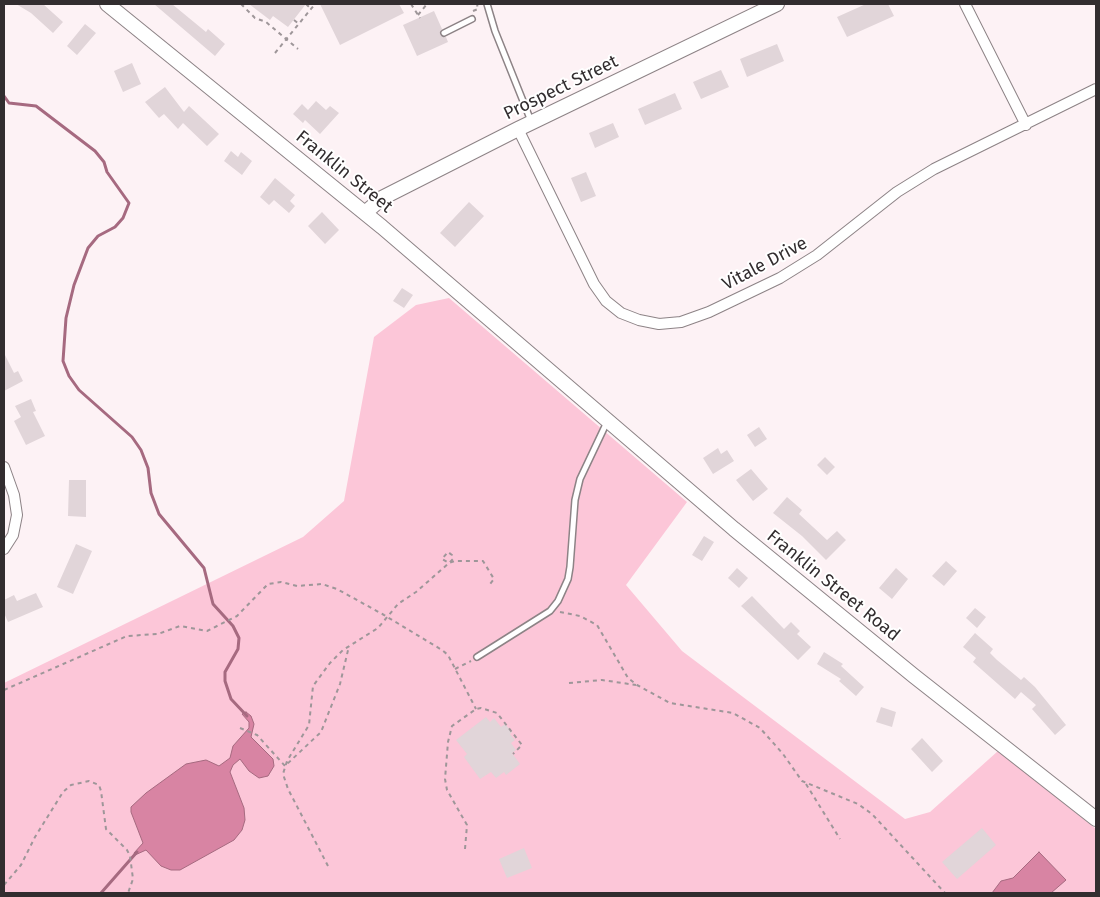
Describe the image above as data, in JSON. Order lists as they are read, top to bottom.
{
  "streets": {
    "street": [
      "Prospect Street",
      "Franklin Street",
      "Vitale Drive",
      "Franklin Street Road"
    ]
  },
  "crossings": [
    ["Prospect Street", "Franklin Street"],
    ["Prospect Street", "Vitale Drive"],
    ["Franklin Street", "Franklin Street Road"]
  ]
}
